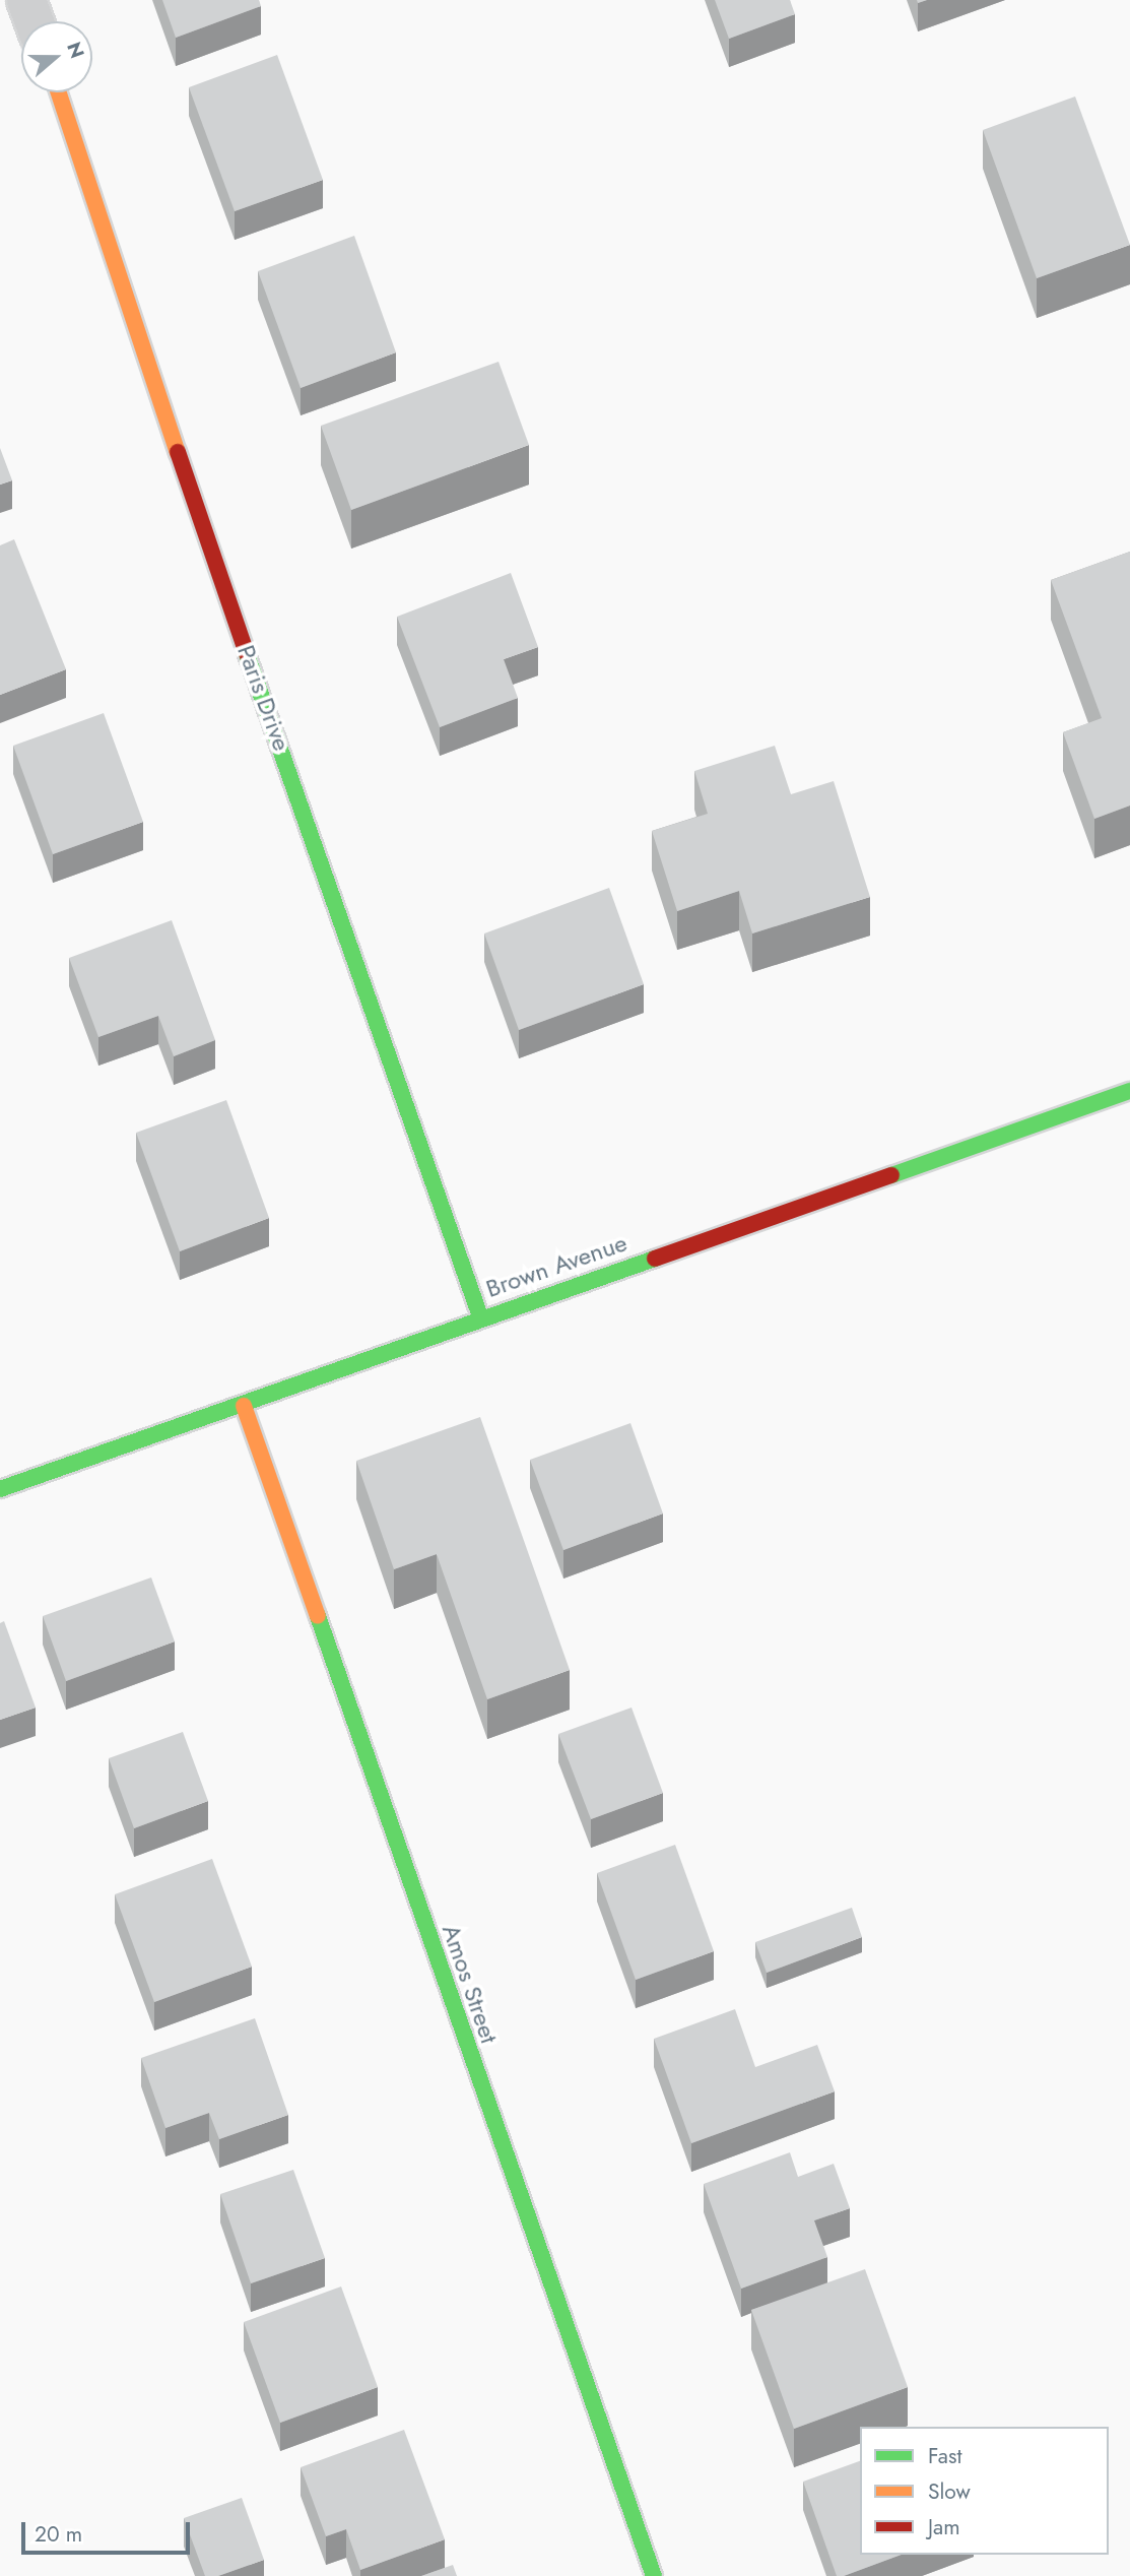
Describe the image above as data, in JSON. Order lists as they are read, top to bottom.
{
  "streets": {
    "street": ["Paris Drive", "Brown Avenue", "Amos Street"]
  },
  "crossings": [
    ["Paris Drive", "Brown Avenue"],
    ["Brown Avenue", "Amos Street"]
  ],
  "legend": ["Fast", "Slow", "Jam"],
  "scale_bar": "20 m",
  "north": "right"
}
